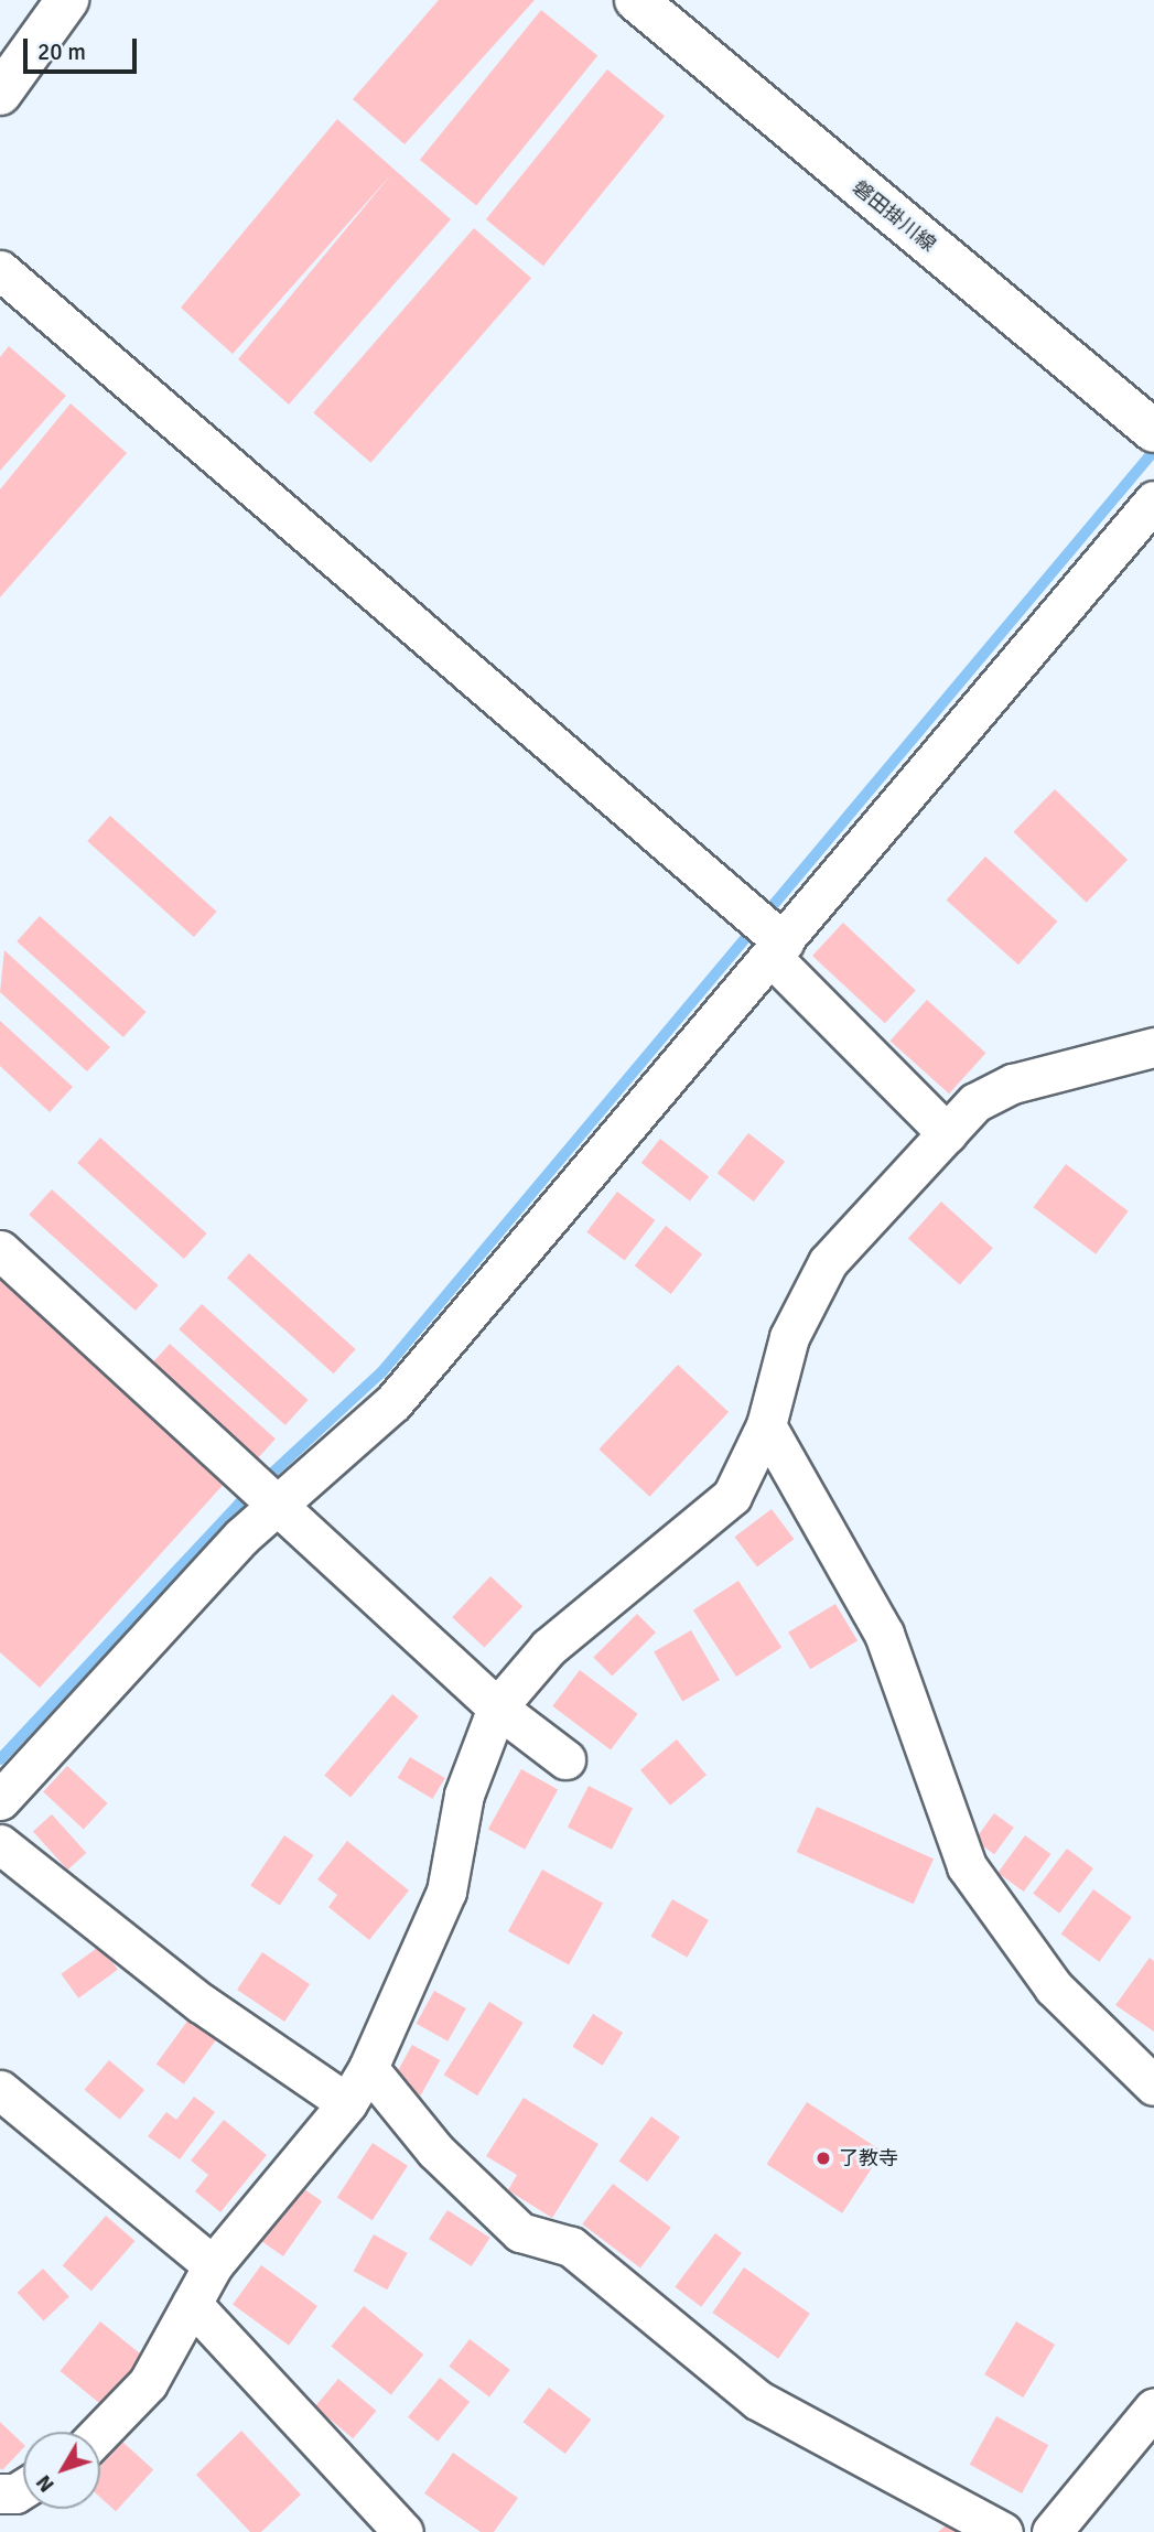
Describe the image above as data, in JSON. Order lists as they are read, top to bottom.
{
  "streets": {
    "main road": ["磐田掛川線"]
  },
  "places": ["了教寺"],
  "scale_bar": "20 m",
  "north": "bottom left"
}
